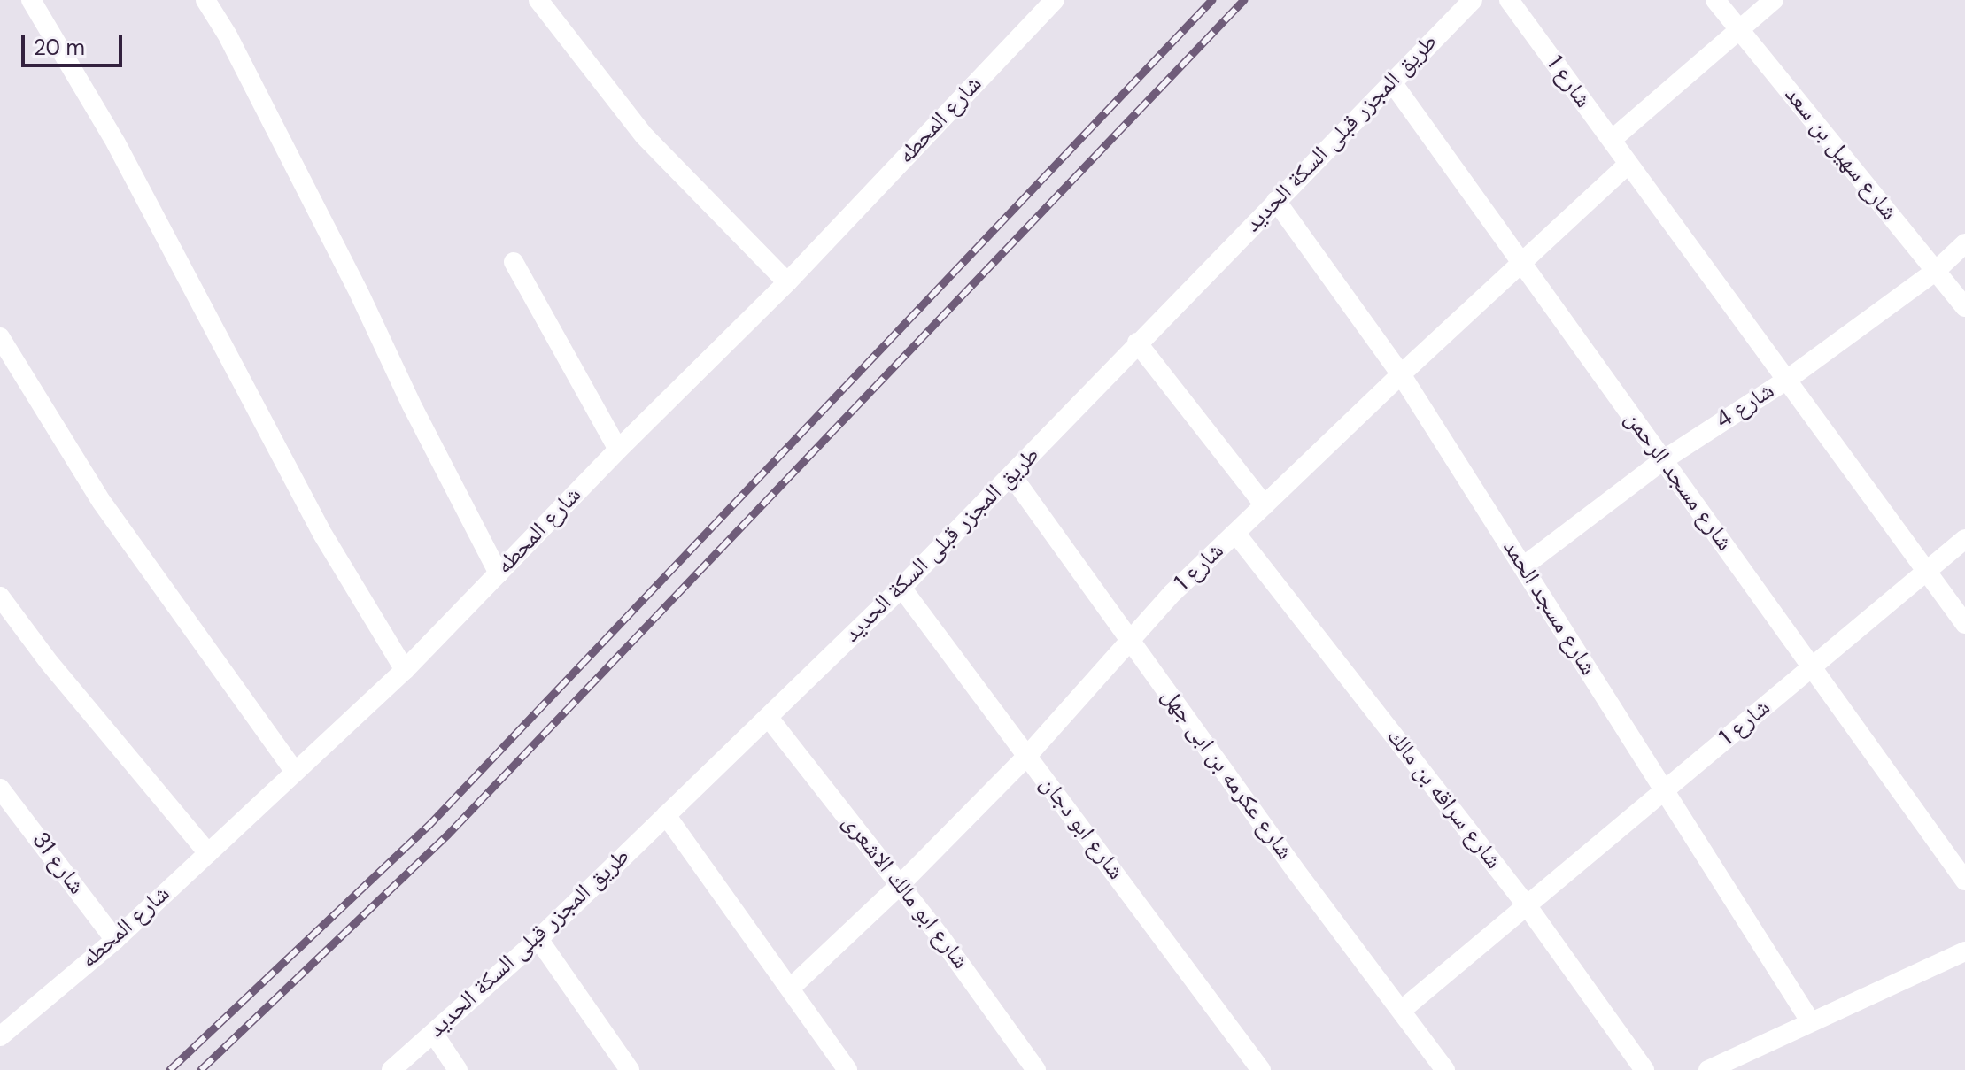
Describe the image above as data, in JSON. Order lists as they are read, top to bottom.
{
  "streets": {
    "street": [
      "شارع 1",
      "شارع المحطه",
      "طريق المجزر قبلى السكة الحديد",
      "شارع سهيل بن سعد",
      "شارع 4",
      "شارع مسجد الرحمن",
      "شارع مسجد الحمد",
      "شارع عكرمه بن ابى جهل",
      "شارع سراقه بن مالك",
      "شارع ابو دجان",
      "شارع 31",
      "شارع ابو مالك الاشعرى"
    ]
  },
  "crossings": [
    ["شارع 1", "شارع 4"],
    ["شارع 1", "شارع مسجد الرحمن"],
    ["شارع 1", "شارع مسجد الحمد"],
    ["شارع 1", "شارع عكرمه بن ابى جهل"],
    ["شارع 1", "شارع سراقه بن مالك"],
    ["شارع 1", "شارع ابو دجان"],
    ["شارع 1", "شارع ابو مالك الاشعرى"],
    ["شارع المحطه", "شارع 31"],
    ["طريق المجزر قبلى السكة الحديد", "شارع مسجد الرحمن"],
    ["طريق المجزر قبلى السكة الحديد", "شارع مسجد الحمد"],
    ["طريق المجزر قبلى السكة الحديد", "شارع عكرمه بن ابى جهل"],
    ["طريق المجزر قبلى السكة الحديد", "شارع ابو دجان"],
    ["طريق المجزر قبلى السكة الحديد", "شارع ابو مالك الاشعرى"],
    ["شارع سهيل بن سعد", "شارع 4"],
    ["شارع 4", "شارع مسجد الرحمن"],
    ["شارع 4", "شارع مسجد الحمد"]
  ],
  "scale_bar": "20 m"
}
